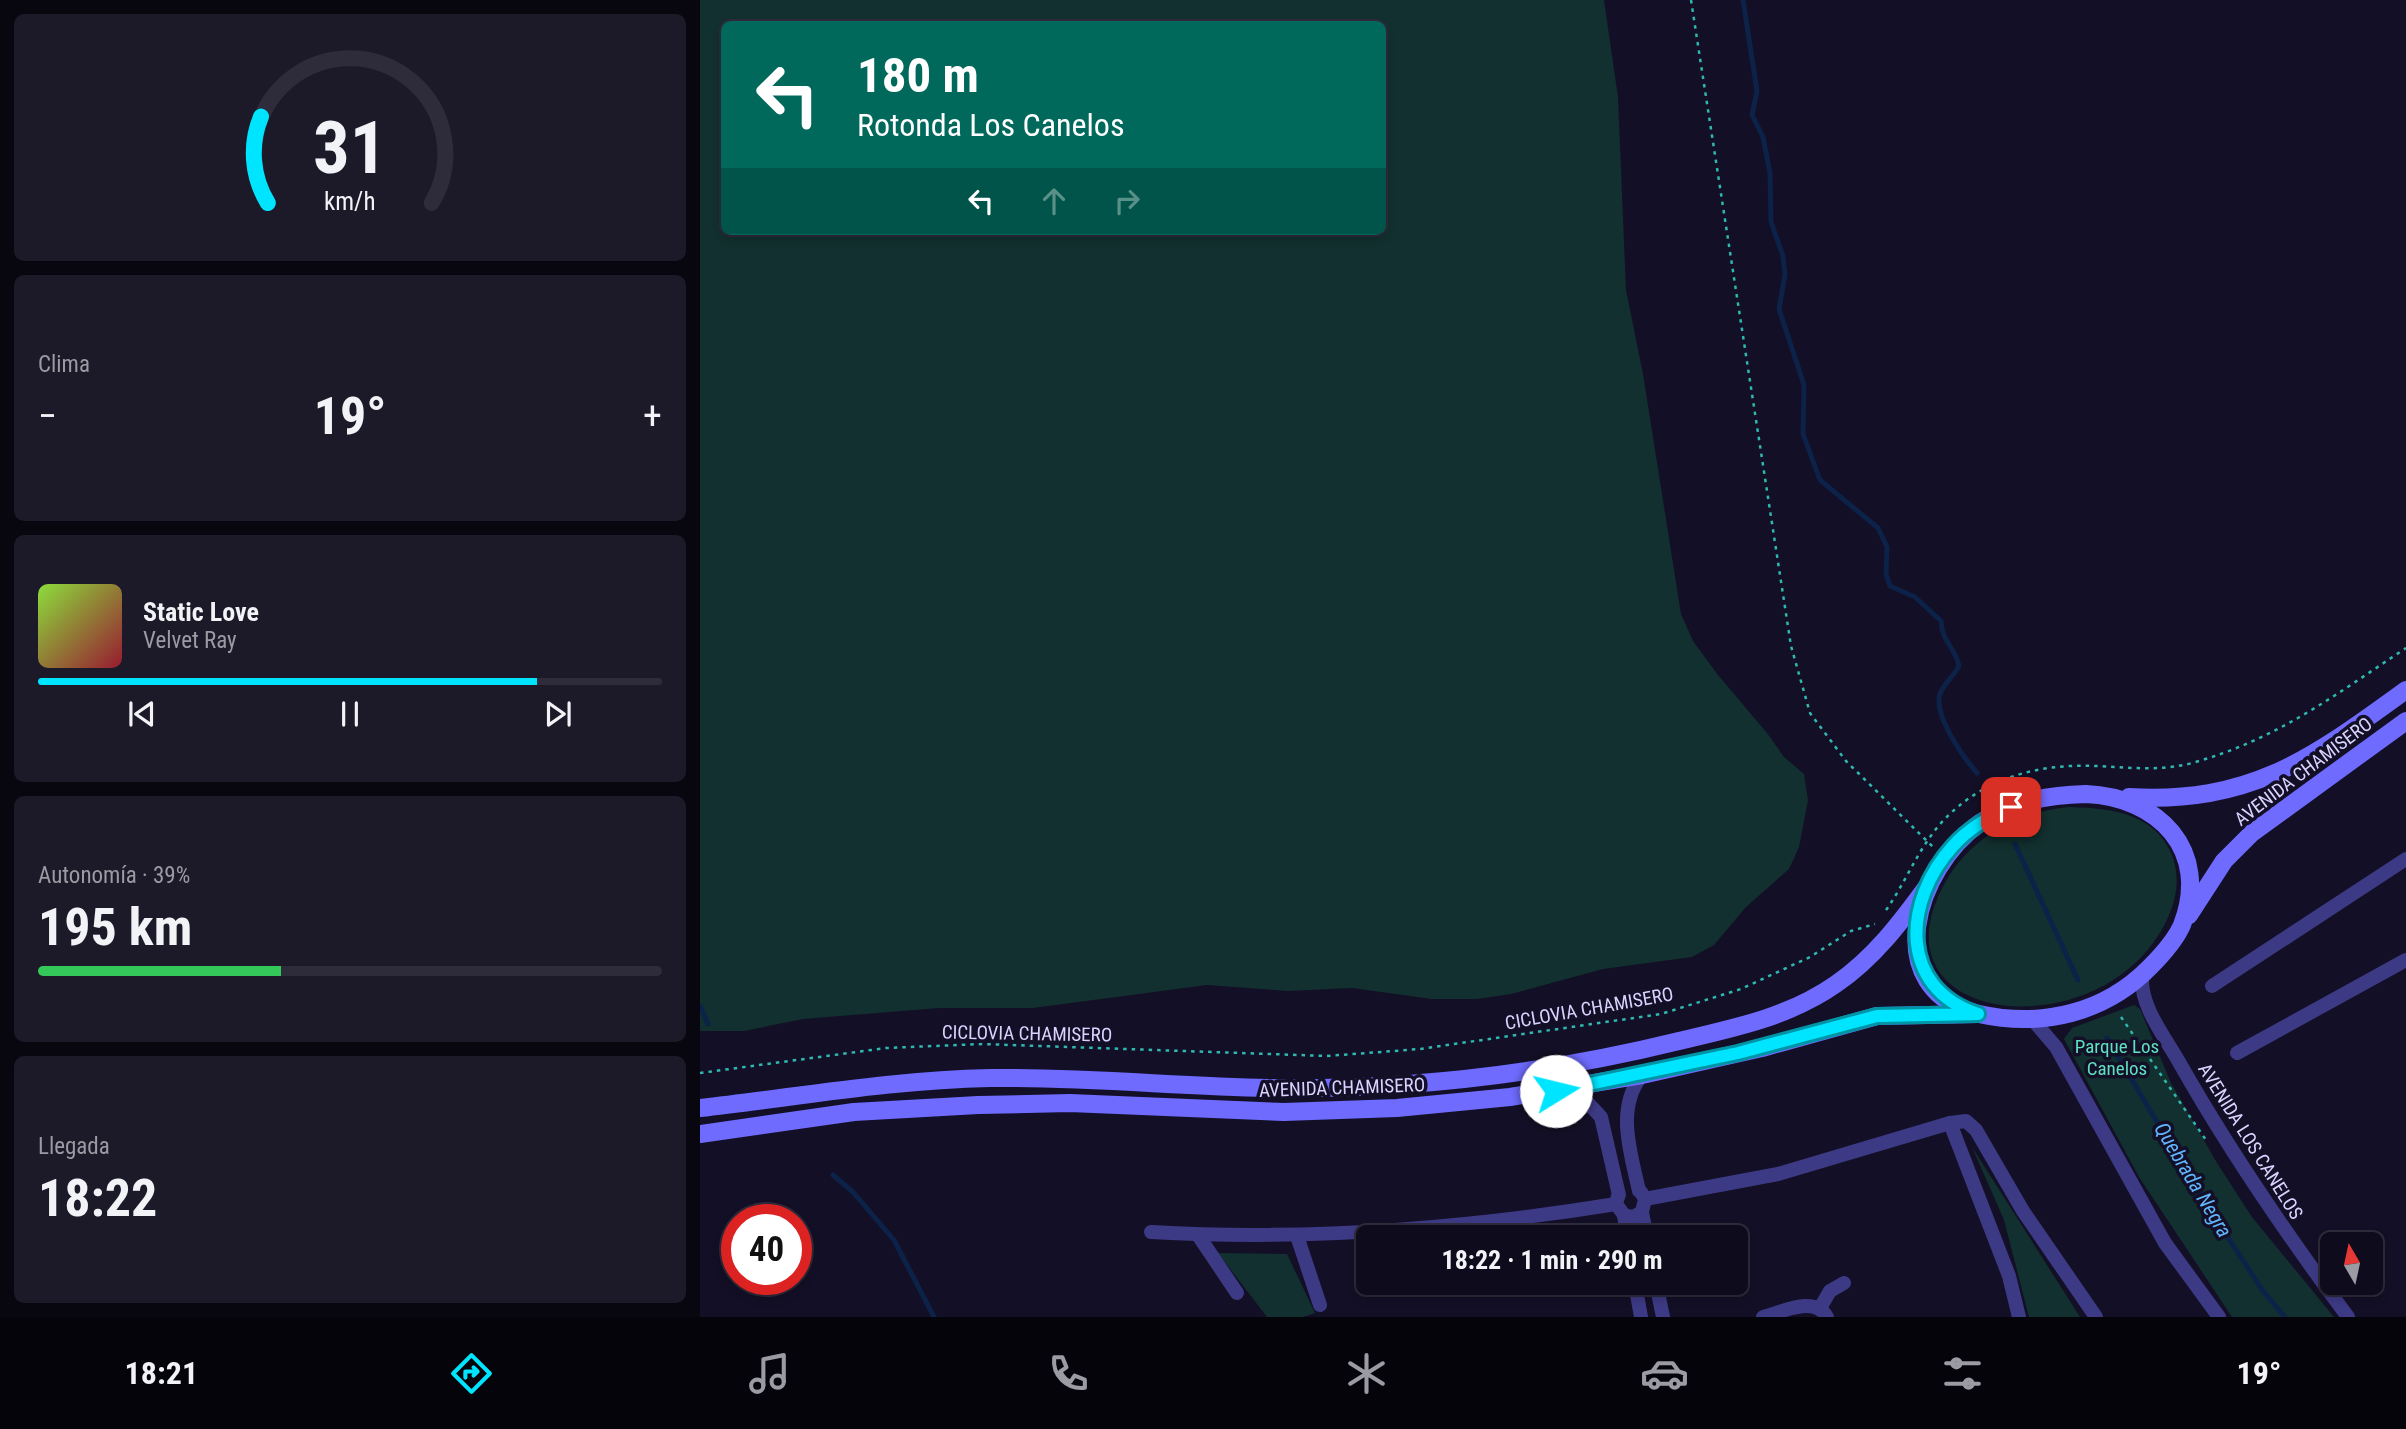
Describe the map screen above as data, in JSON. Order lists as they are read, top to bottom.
{
  "streets": {
    "street": ["AVENIDA CHAMISERO", "AVENIDA LOS CANELOS"],
    "path": ["CICLOVIA CHAMISERO"]
  },
  "crossings": [
    ["AVENIDA CHAMISERO", "AVENIDA LOS CANELOS"]
  ],
  "water": ["Quebrada Negra"],
  "parks": ["Parque Los Canelos"],
  "north": "top",
  "page": {
    "turn": ["180 m", "Rotonda Los Canelos"],
    "tile": [
      "Clima",
      ["Autonomía · 39%", "195 km"],
      ["Llegada", "18:22"]
    ],
    "heat": ["−", "19°", "+"],
    "song": ["Static Love", "Velvet Ray"],
    "limit": "40",
    "trip": "18:22 · 1 min · 290 m",
    "tabs": ["18:21", "19°"],
    "gauge": ["31", "km/h"]
  }
}
